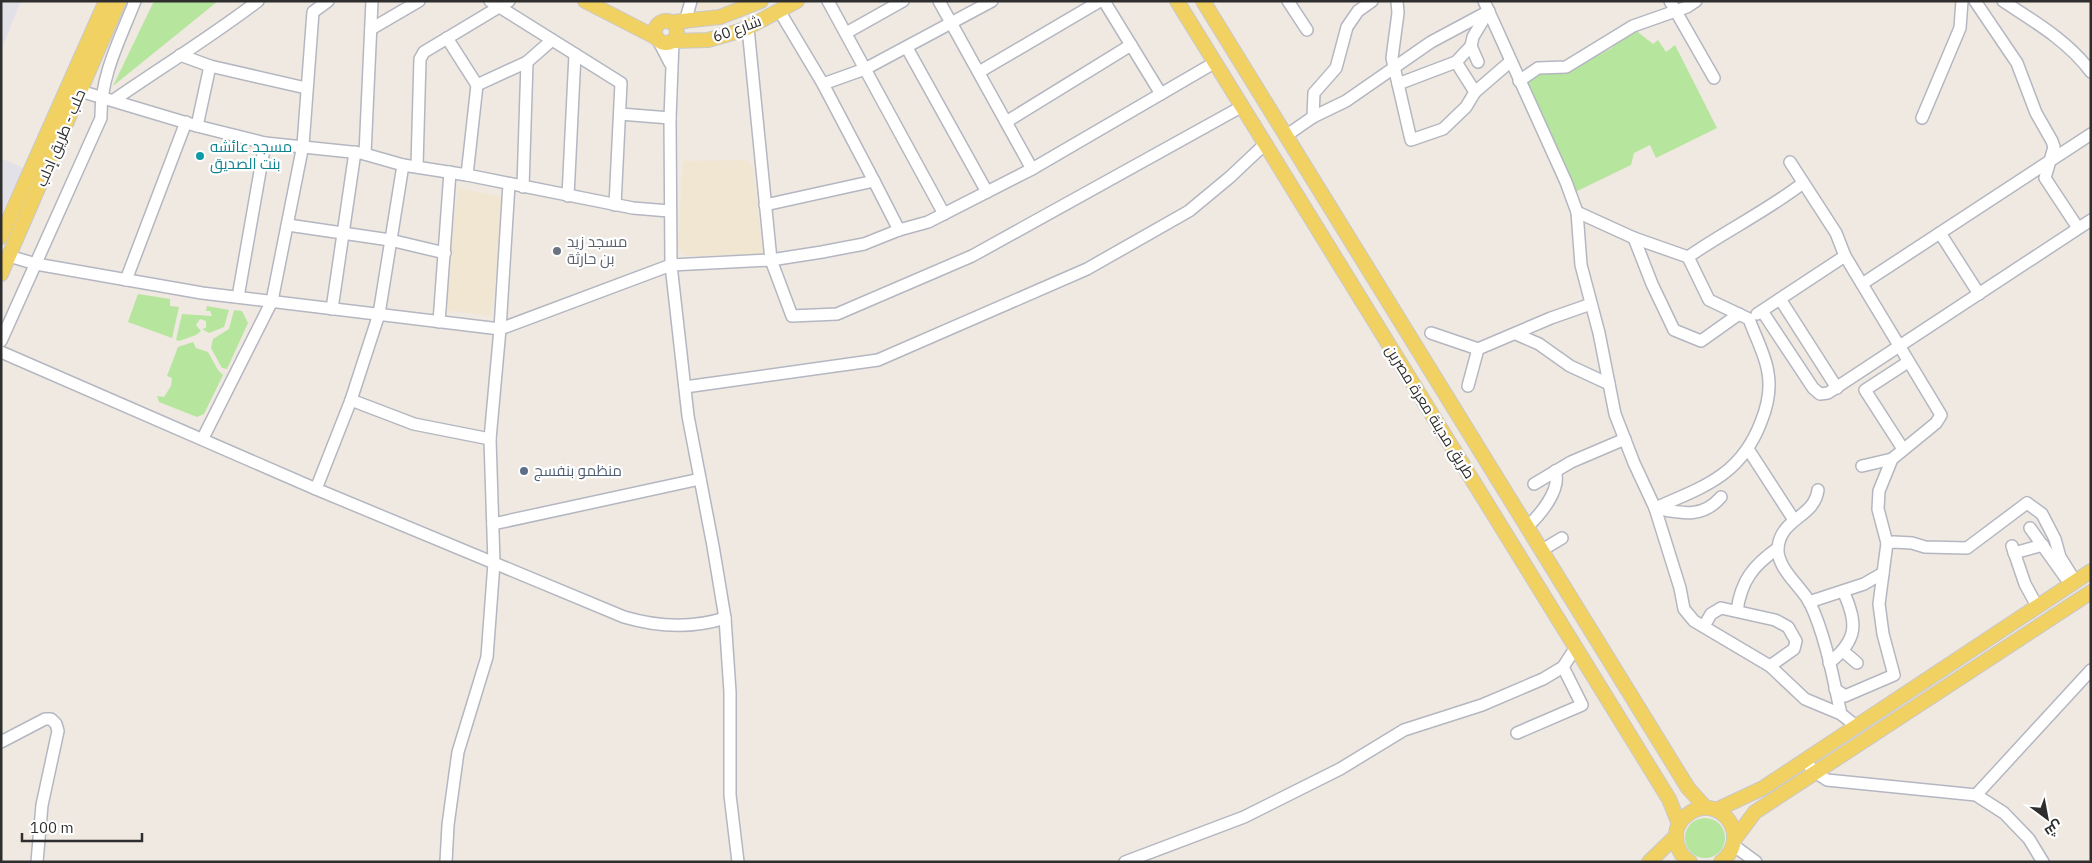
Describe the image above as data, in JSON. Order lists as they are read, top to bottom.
{
  "streets": {
    "main road": ["شارع 60", "حلب - طريق إدلب", "طريق مدينة معرة مصرين"]
  },
  "places": ["مسجد عائشه بنت الصديق", "مسجد زيد بن حارثة", "منظمو بنفسج"],
  "scale_bar": "100 m",
  "north": "bottom right"
}
